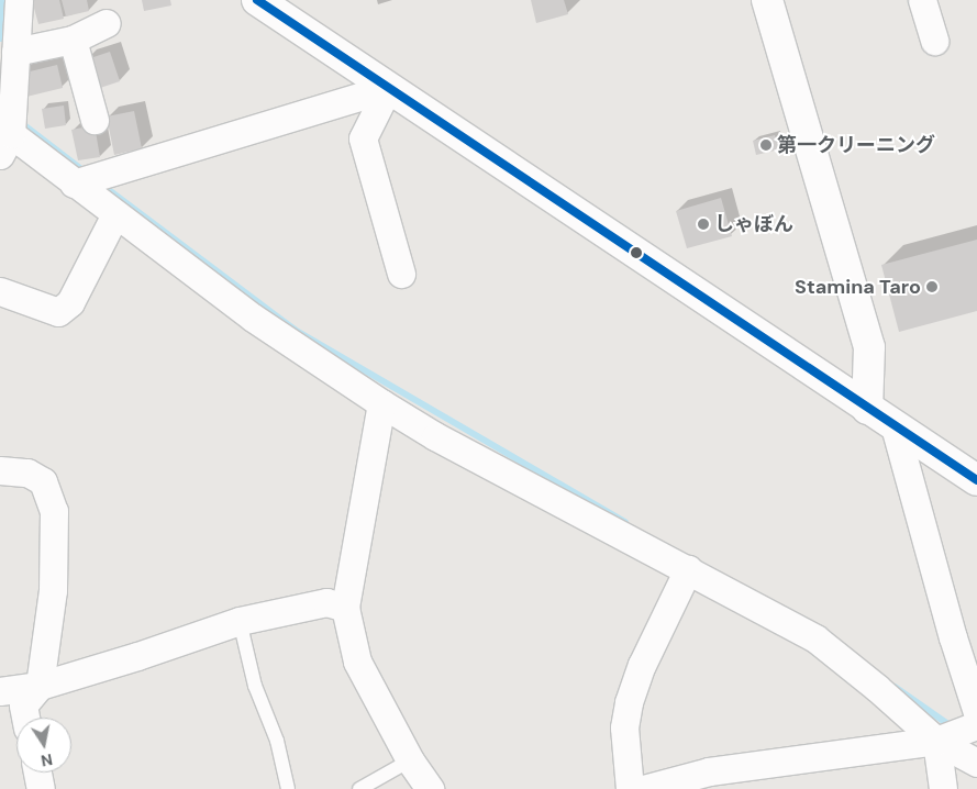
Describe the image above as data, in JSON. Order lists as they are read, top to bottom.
{
  "places": ["第一クリーニング", "しゃぼん", "Stamina Taro"],
  "north": "bottom"
}
